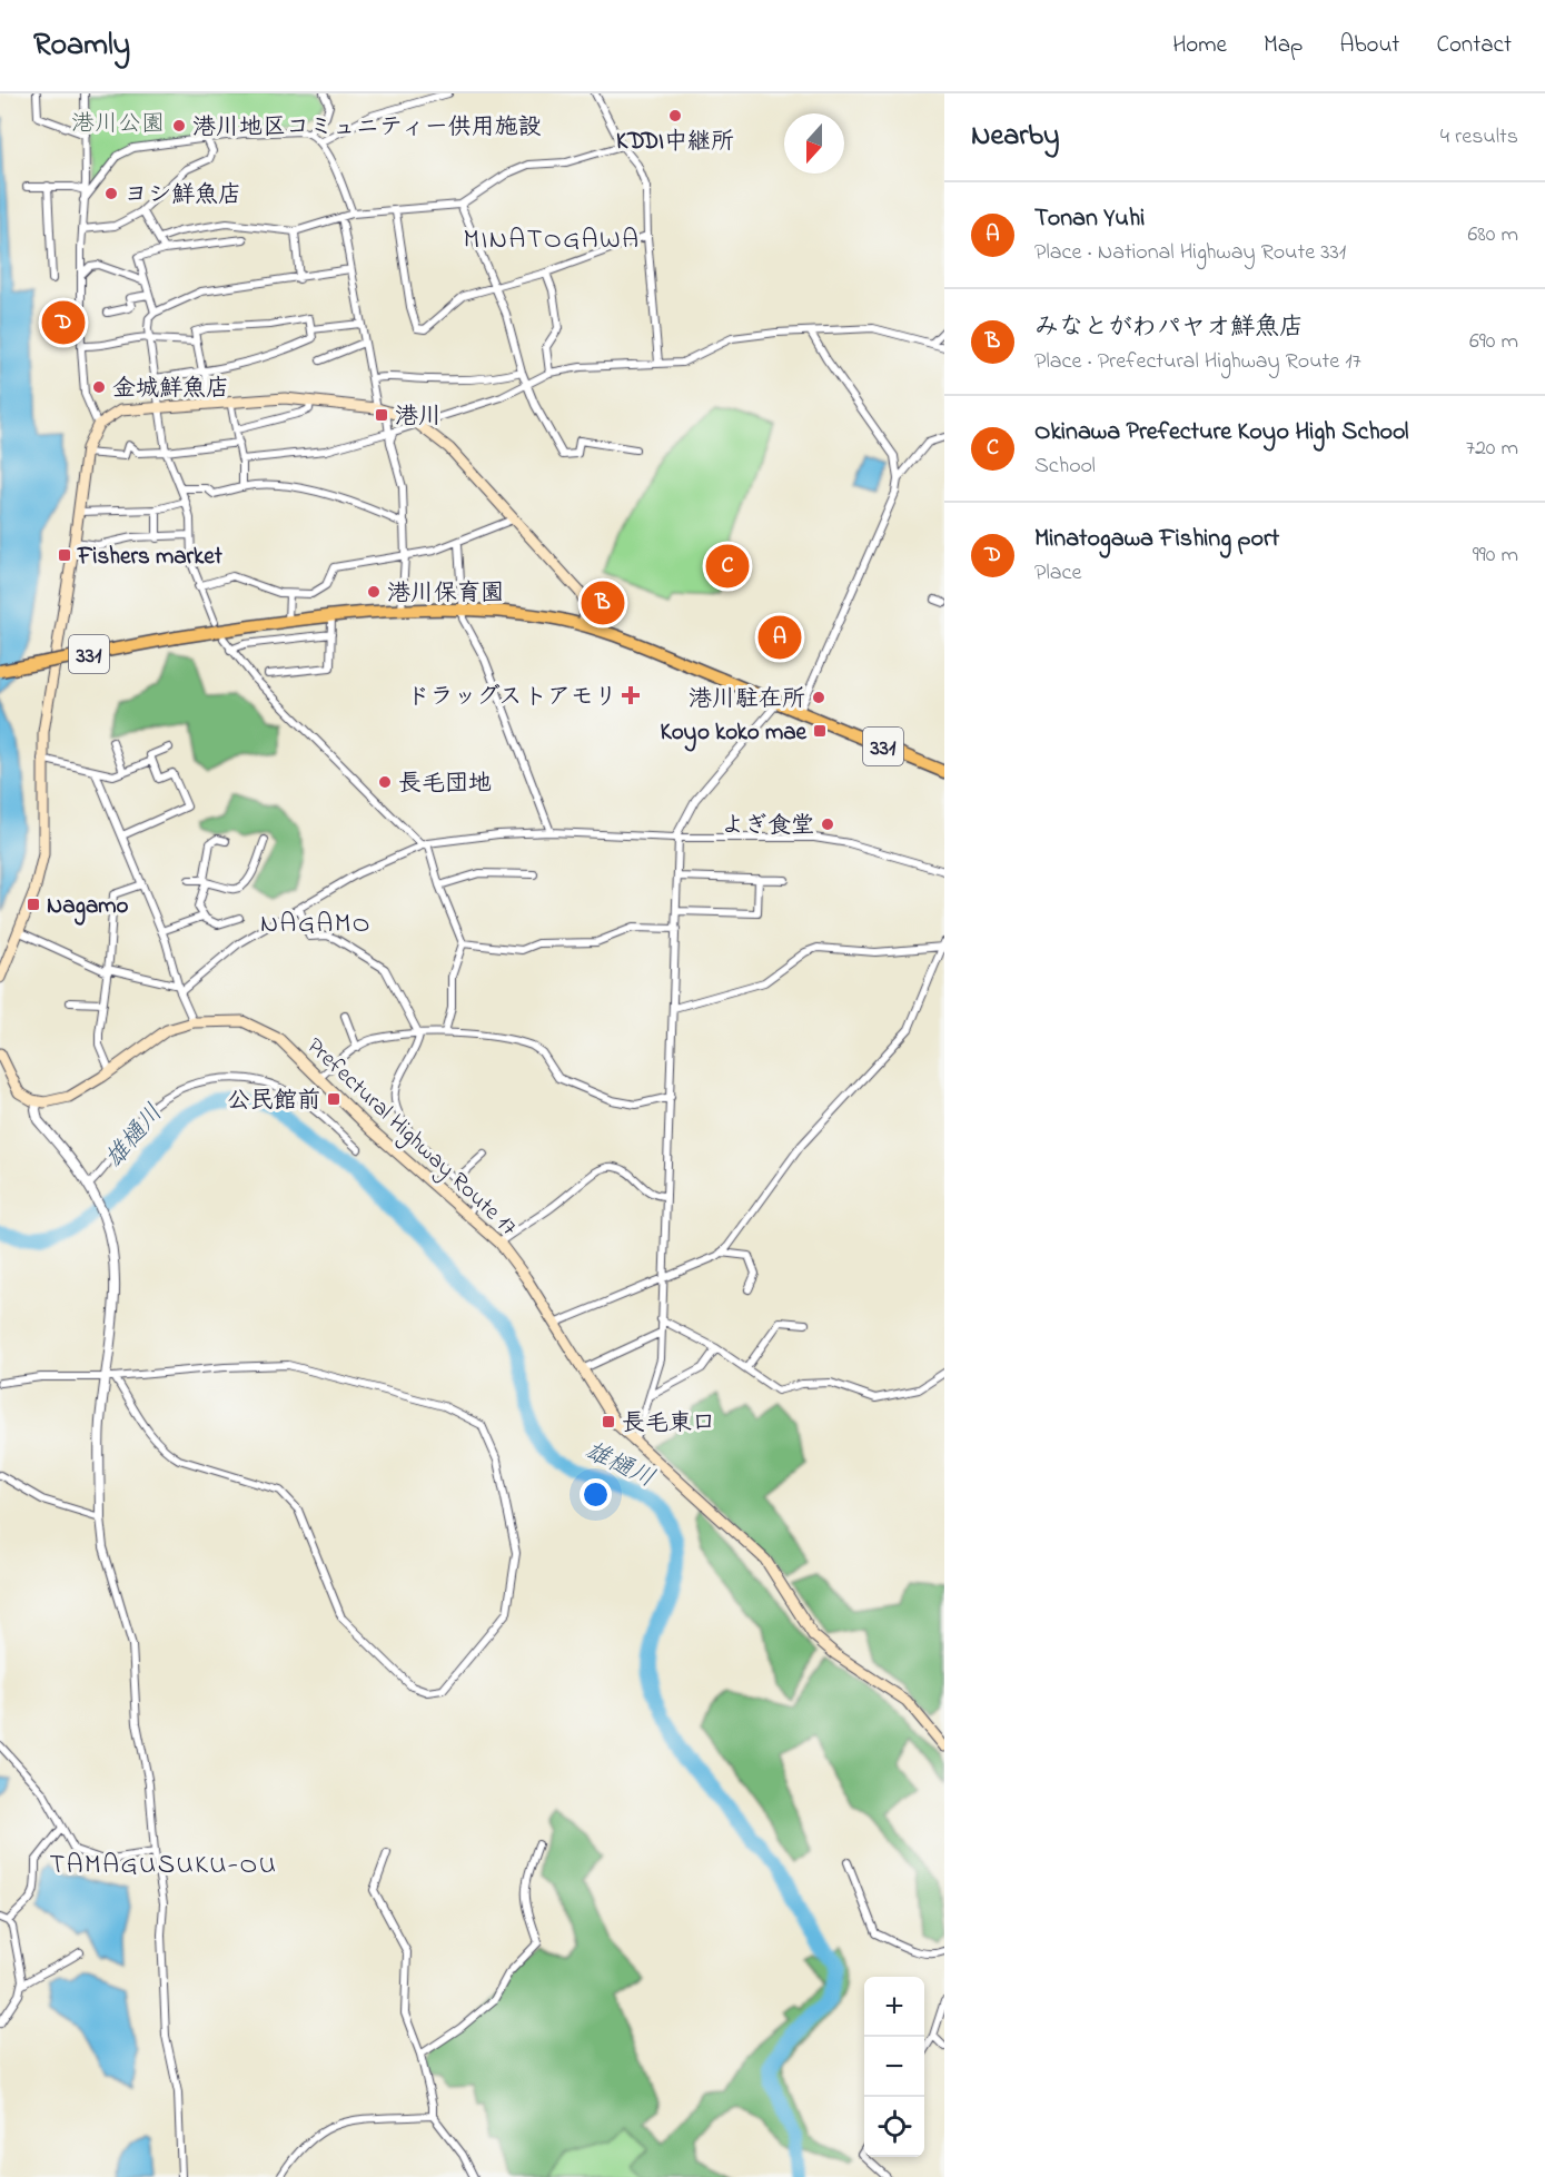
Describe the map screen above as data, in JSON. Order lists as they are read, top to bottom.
{
  "streets": {
    "highway": ["331"],
    "main road": ["Prefectural Highway Route 17"]
  },
  "districts": ["MINATOGAWA", "NAGAMO", "TAMAGUSUKU-OU"],
  "water": ["雄樋川"],
  "parks": ["港川公園"],
  "places": {
    "other": [
      "KDDI中継所",
      "港川地区コミュニティー供用施設",
      "ヨシ鮮魚店",
      "金城鮮魚店",
      "港川保育園",
      "港川駐在所",
      "長毛団地",
      "よぎ食堂"
    ],
    "transit": [
      "港川",
      "Fishers market",
      "Koyo koko mae",
      "Nagamo",
      "公民館前",
      "長毛東口"
    ],
    "health": ["ドラッグストアモリ"]
  },
  "north": "bottom",
  "page": {
    "header": "Roamly",
    "nav": [
      "Home",
      "Map",
      "About",
      "Contact"
    ],
    "heading": ["Nearby", "4 results"],
    "list": [
      {
        "mark": "A",
        "name": "Tonan Yuhi",
        "note": "Place · National Highway Route 331",
        "value": "680 m"
      },
      {
        "mark": "B",
        "name": "みなとがわパヤオ鮮魚店",
        "note": "Place · Prefectural Highway Route 17",
        "value": "690 m"
      },
      {
        "mark": "C",
        "name": "Okinawa Prefecture Koyo High School",
        "note": "School",
        "value": "720 m"
      },
      {
        "mark": "D",
        "name": "Minatogawa Fishing port",
        "note": "Place",
        "value": "990 m"
      }
    ],
    "pins": [
      "D",
      "C",
      "B",
      "A"
    ],
    "map_buttons": ["+", "−"]
  }
}
